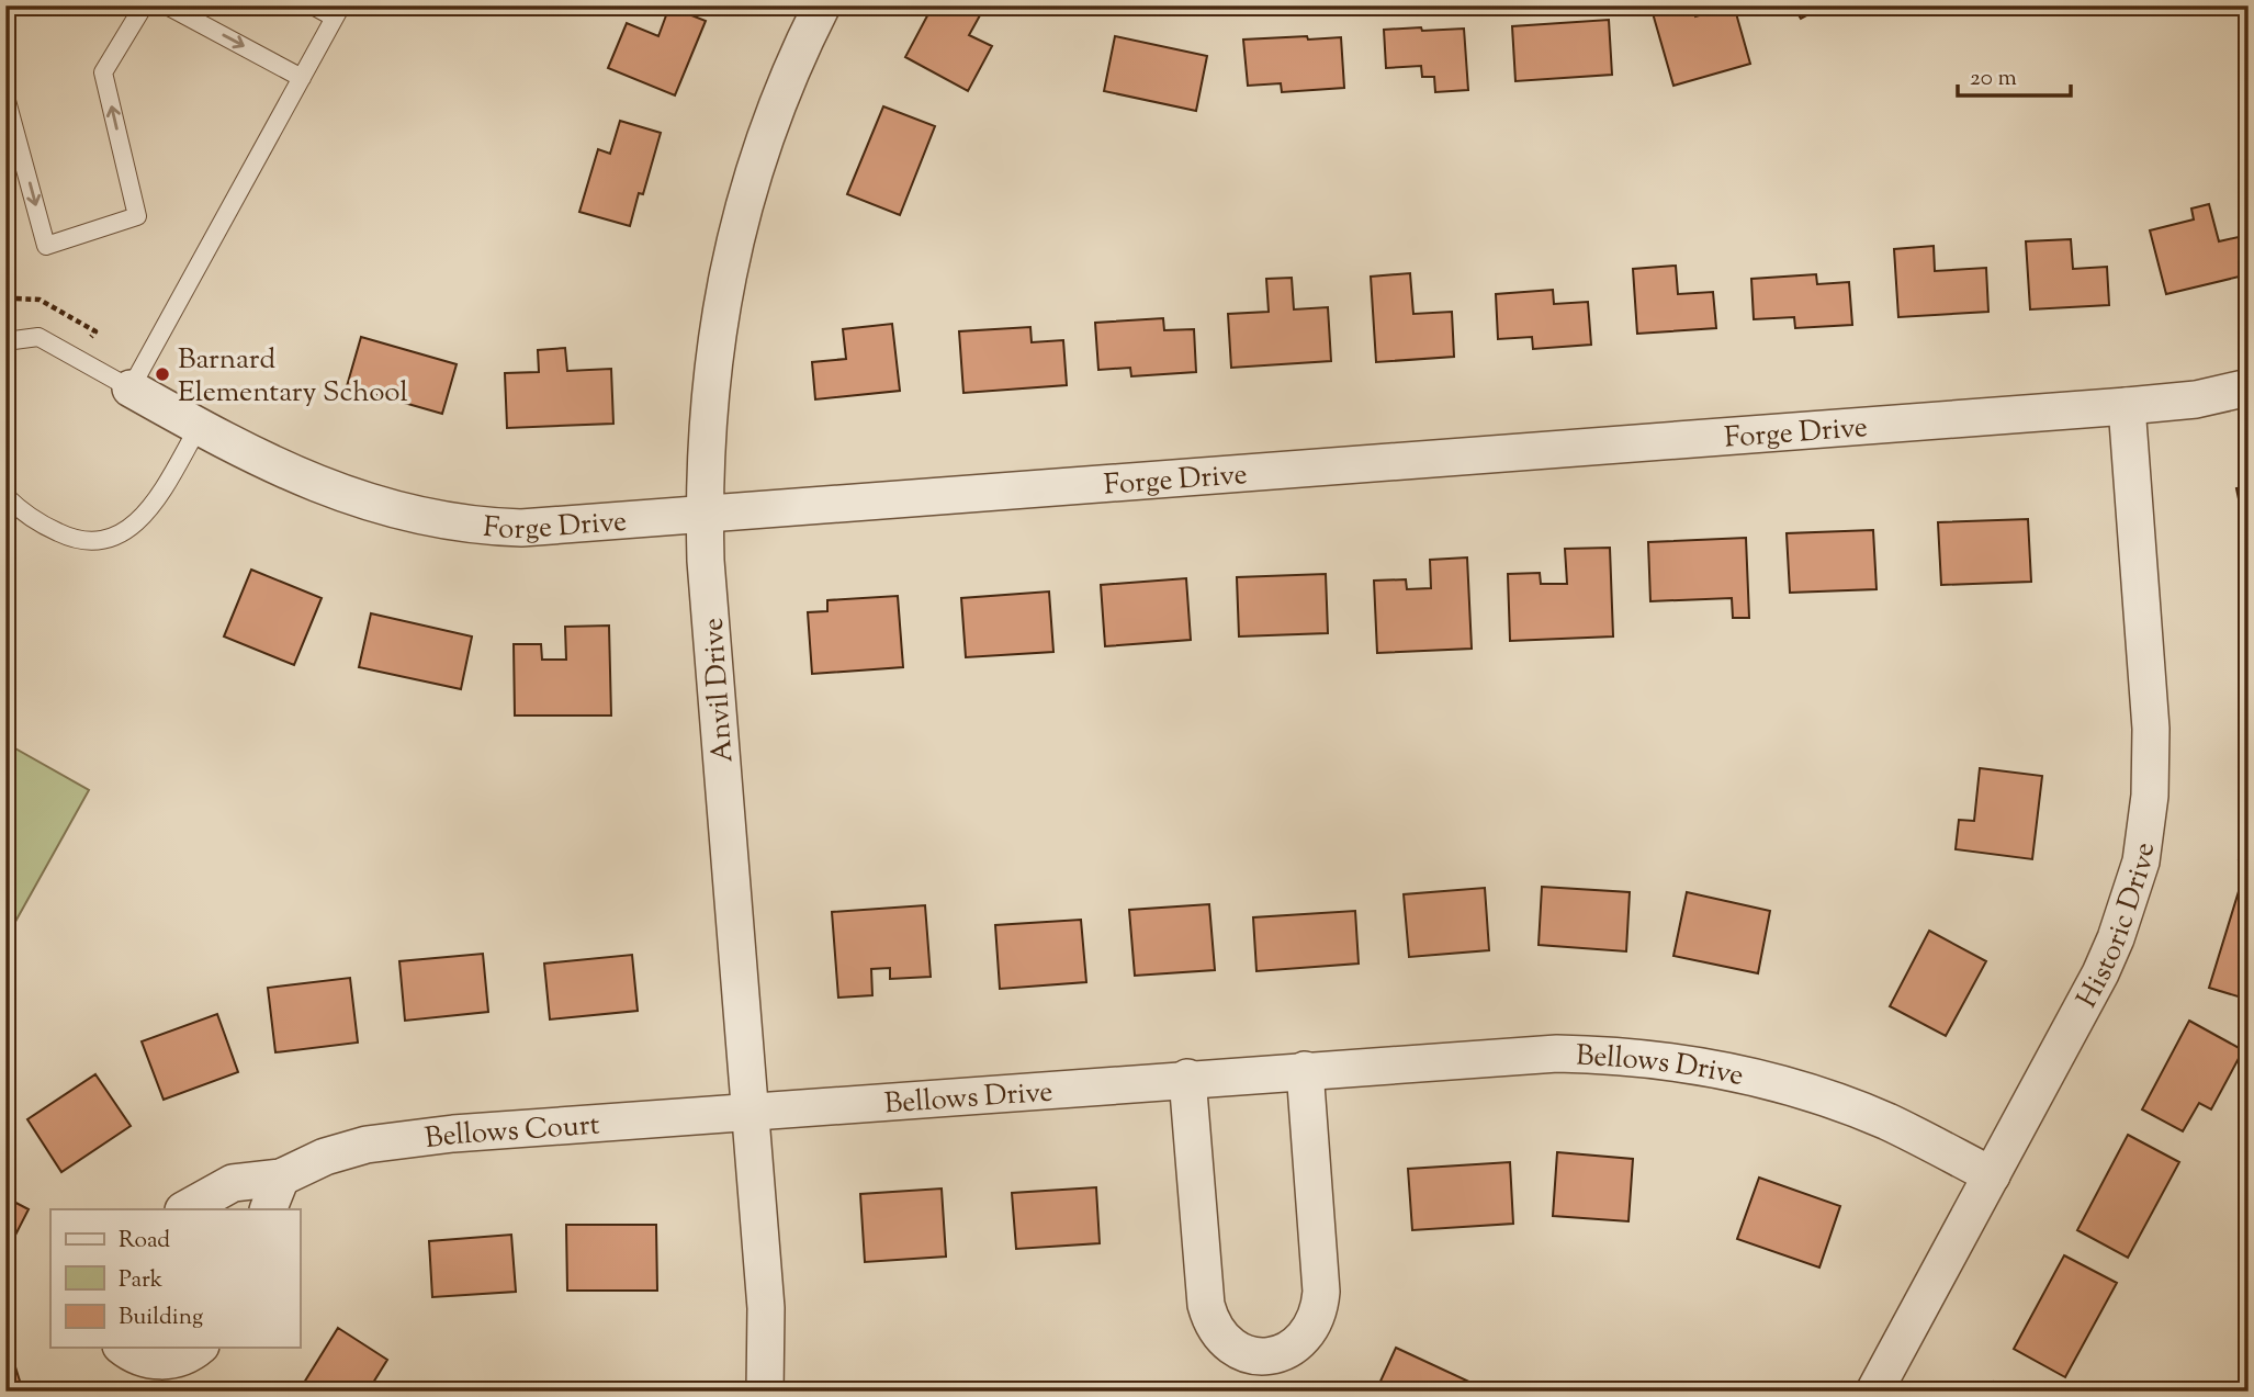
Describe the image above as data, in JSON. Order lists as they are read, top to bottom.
{
  "streets": {
    "street": [
      "Forge Drive",
      "Anvil Drive",
      "Historic Drive",
      "Bellows Drive",
      "Bellows Court"
    ]
  },
  "crossings": [
    ["Forge Drive", "Anvil Drive"],
    ["Forge Drive", "Historic Drive"],
    ["Anvil Drive", "Bellows Drive"],
    ["Anvil Drive", "Bellows Court"],
    ["Historic Drive", "Bellows Drive"],
    ["Bellows Drive", "Bellows Court"]
  ],
  "places": ["Barnard Elementary School"],
  "legend": ["Road", "Park", "Building"],
  "scale_bar": "20 m"
}
